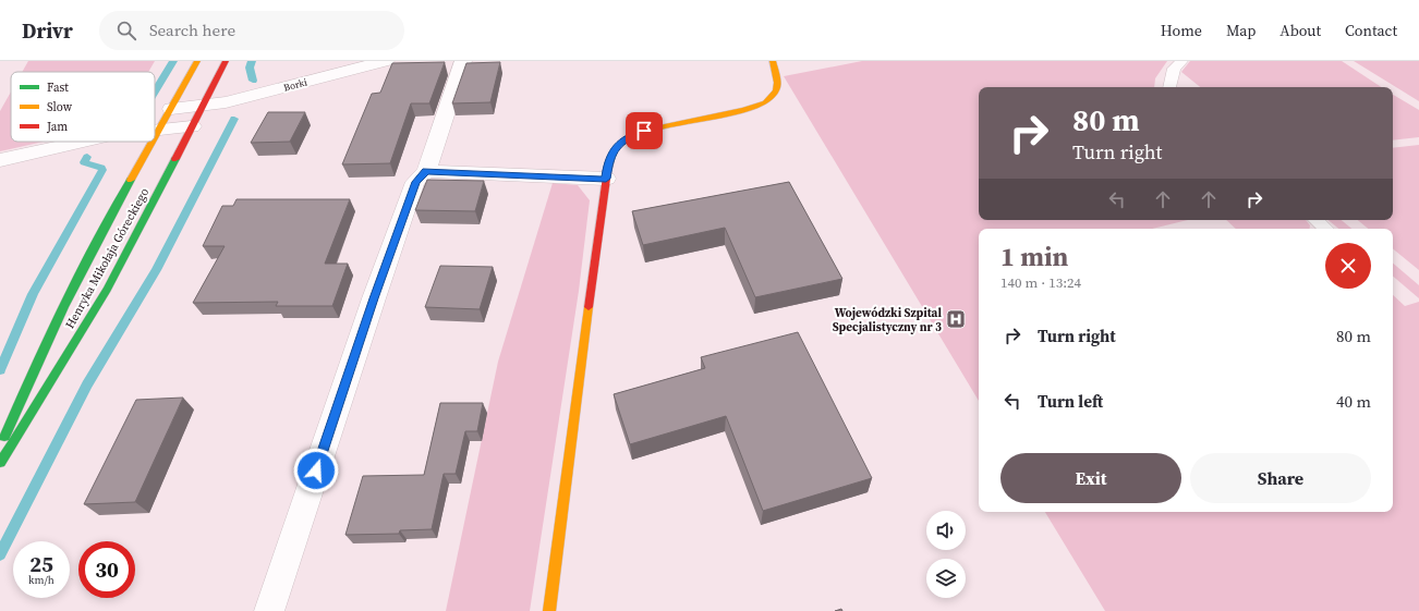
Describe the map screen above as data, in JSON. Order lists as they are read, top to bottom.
{
  "streets": {
    "main road": ["Henryka Mikołaja Góreckiego"],
    "street": ["Borki"]
  },
  "crossings": [
    ["Borki", "Henryka Mikołaja Góreckiego"]
  ],
  "places": {
    "hospital": ["Wojewódzki Szpital Specjalistyczny nr 3"]
  },
  "legend": ["Fast", "Slow", "Jam"],
  "page": {
    "header": "Drivr",
    "search": "Search here",
    "nav": [
      "Home",
      "Map",
      "About",
      "Contact"
    ],
    "turn": ["80 m", "Turn right"],
    "heading": ["1 min", "140 m · 13:24"],
    "list": [
      {
        "name": "Turn right",
        "value": "80 m"
      },
      {
        "name": "Turn left",
        "value": "40 m"
      }
    ],
    "buttons": ["Exit", "Share"],
    "speed": "25 km/h",
    "limit": "30"
  }
}
